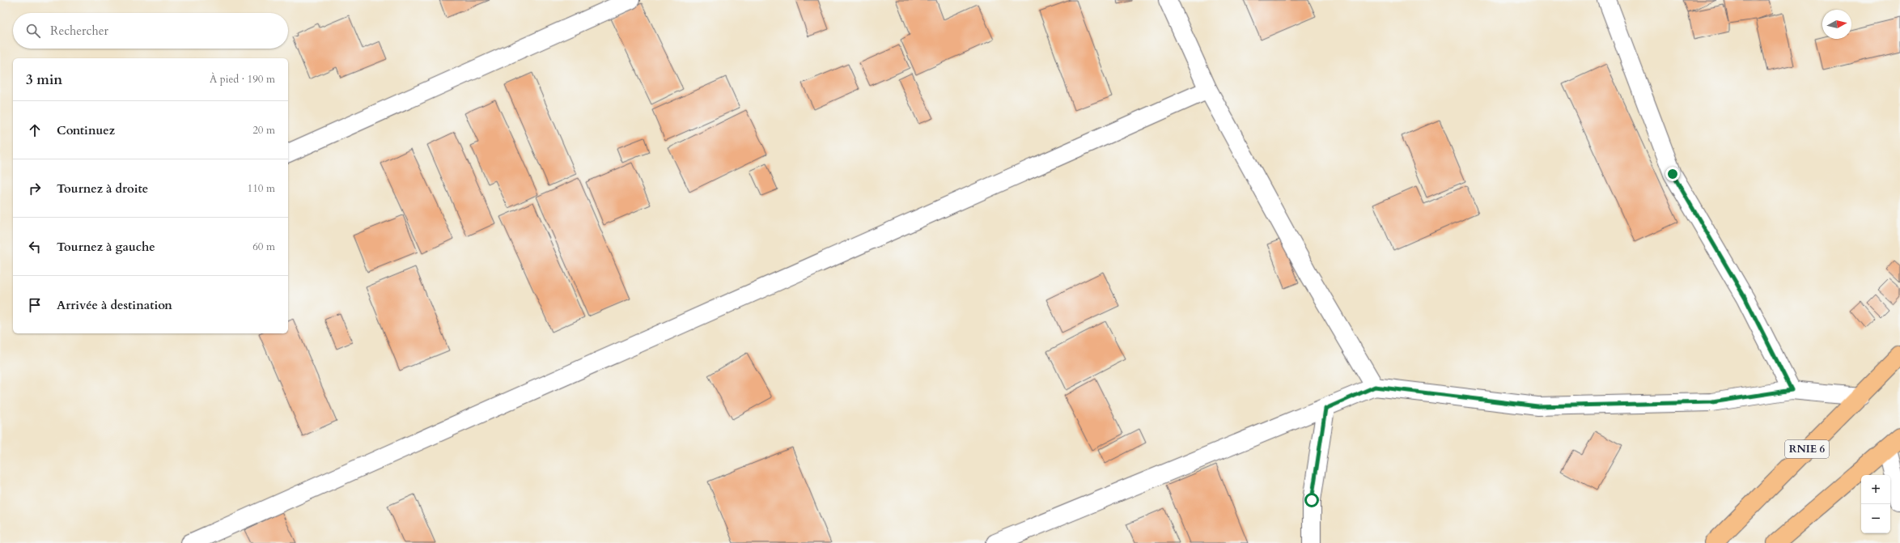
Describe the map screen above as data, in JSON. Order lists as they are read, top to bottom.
{
  "streets": {
    "main road": ["RNIE 6"]
  },
  "north": "right",
  "page": {
    "search": "Rechercher",
    "heading": ["3 min", "À pied · 190 m"],
    "list": [
      ["Continuez", "20 m"],
      ["Tournez à droite", "110 m"],
      ["Tournez à gauche", "60 m"],
      "Arrivée à destination"
    ],
    "map_buttons": ["+", "−"]
  }
}
